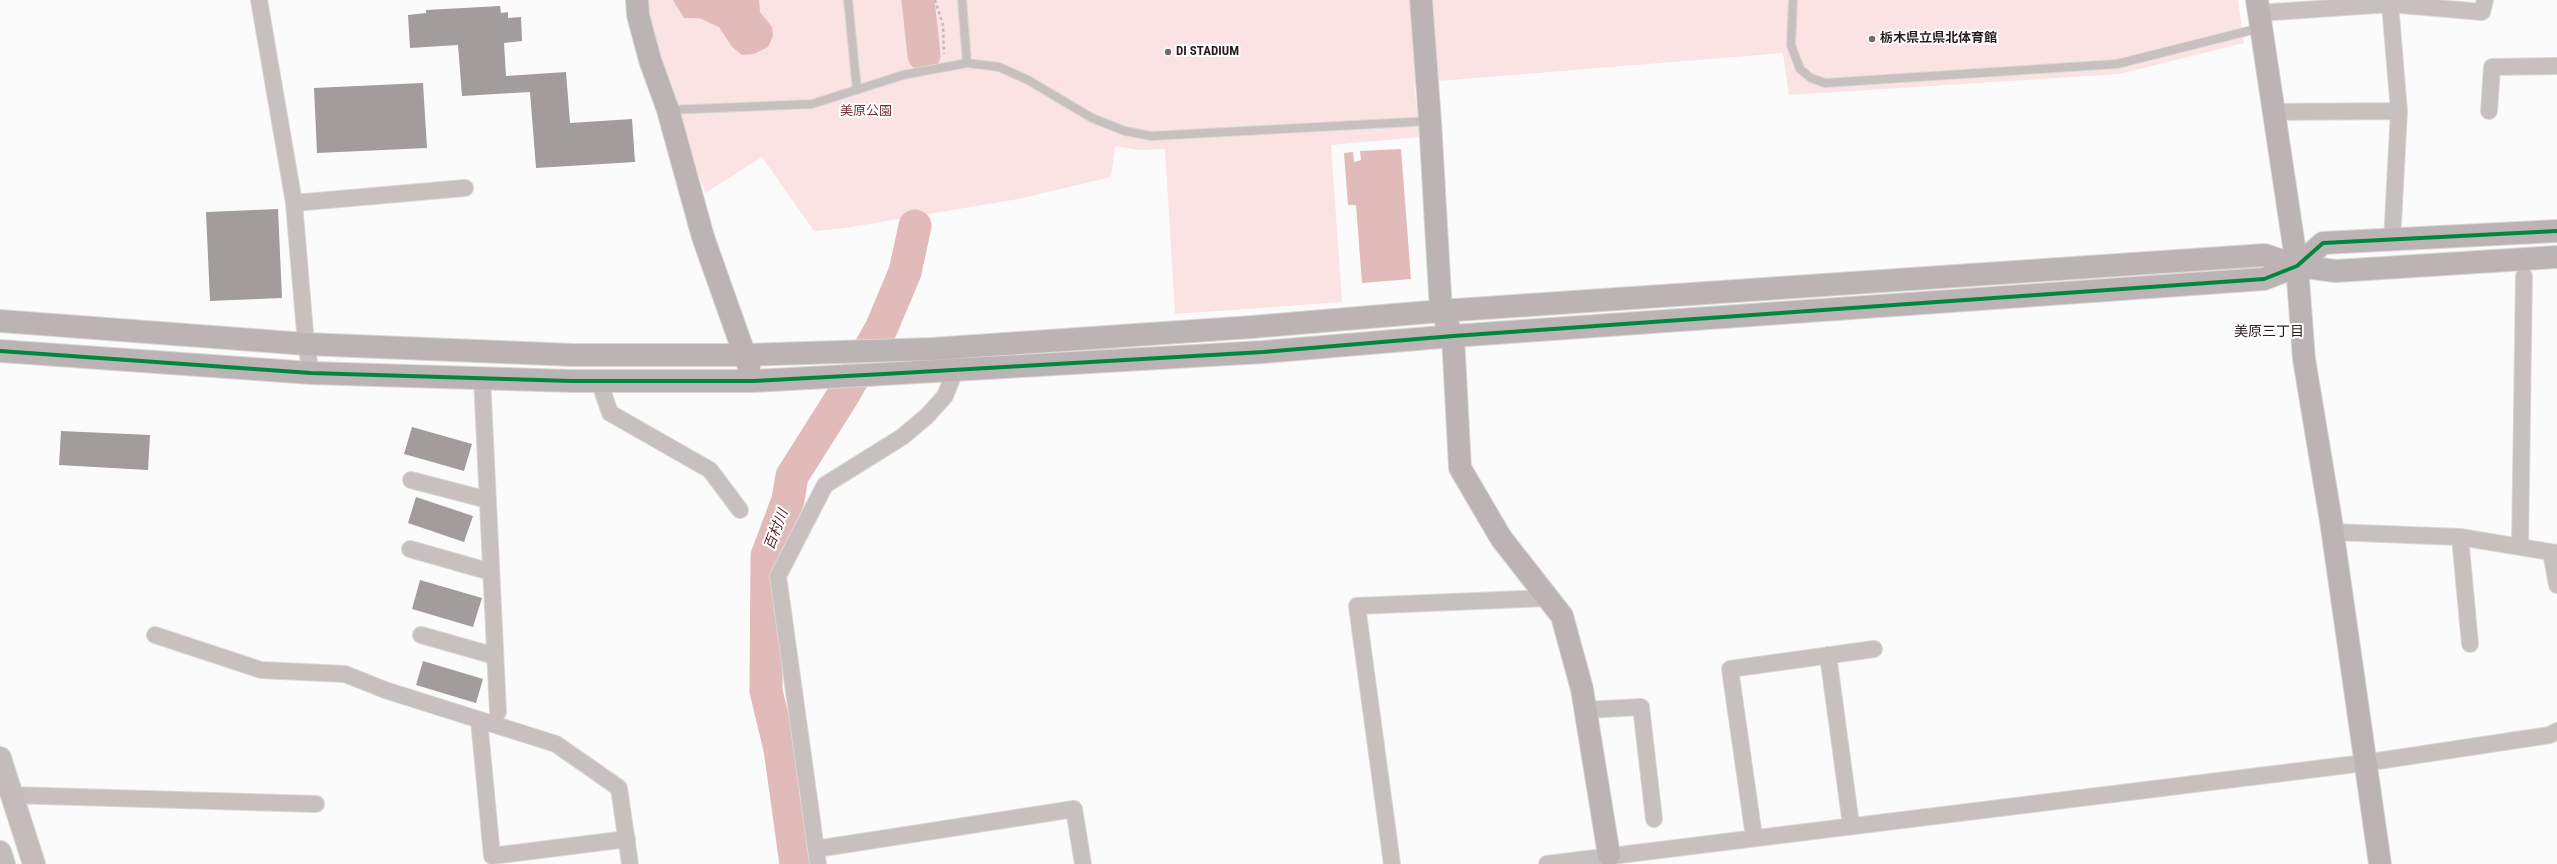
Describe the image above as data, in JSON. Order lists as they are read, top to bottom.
{
  "districts": ["美原三丁目"],
  "water": ["百村川"],
  "parks": ["美原公園"],
  "places": ["栃木県立県北体育館", "DI STADIUM"]
}
